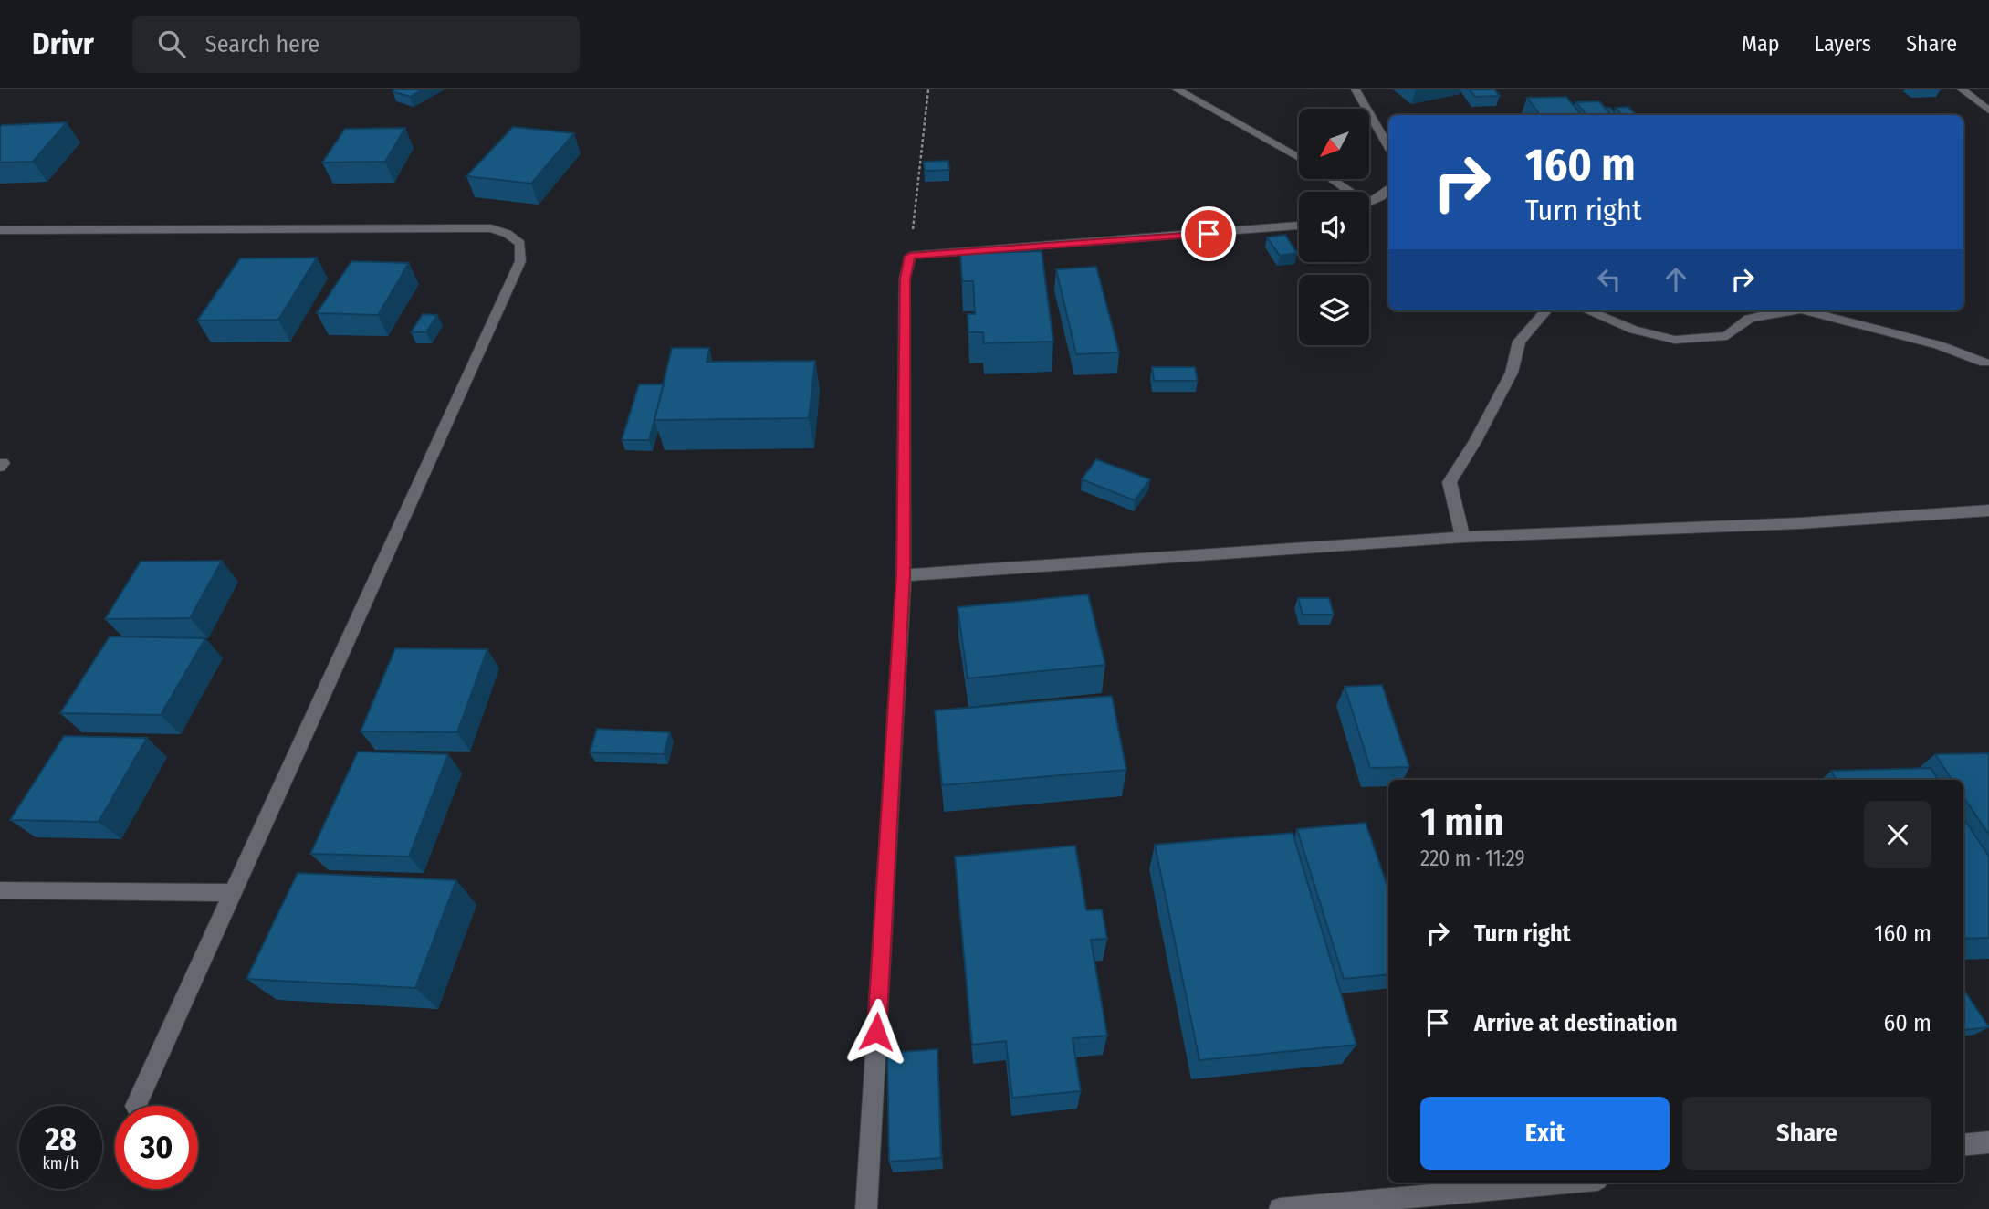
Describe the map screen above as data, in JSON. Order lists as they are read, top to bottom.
{
  "north": "bottom left",
  "page": {
    "header": "Drivr",
    "search": "Search here",
    "nav": ["Map", "Layers", "Share"],
    "turn": ["160 m", "Turn right"],
    "heading": ["1 min", "220 m · 11:29"],
    "list": [
      {
        "name": "Turn right",
        "value": "160 m"
      },
      {
        "name": "Arrive at destination",
        "value": "60 m"
      }
    ],
    "buttons": ["Exit", "Share"],
    "speed": "28 km/h",
    "limit": "30"
  }
}
